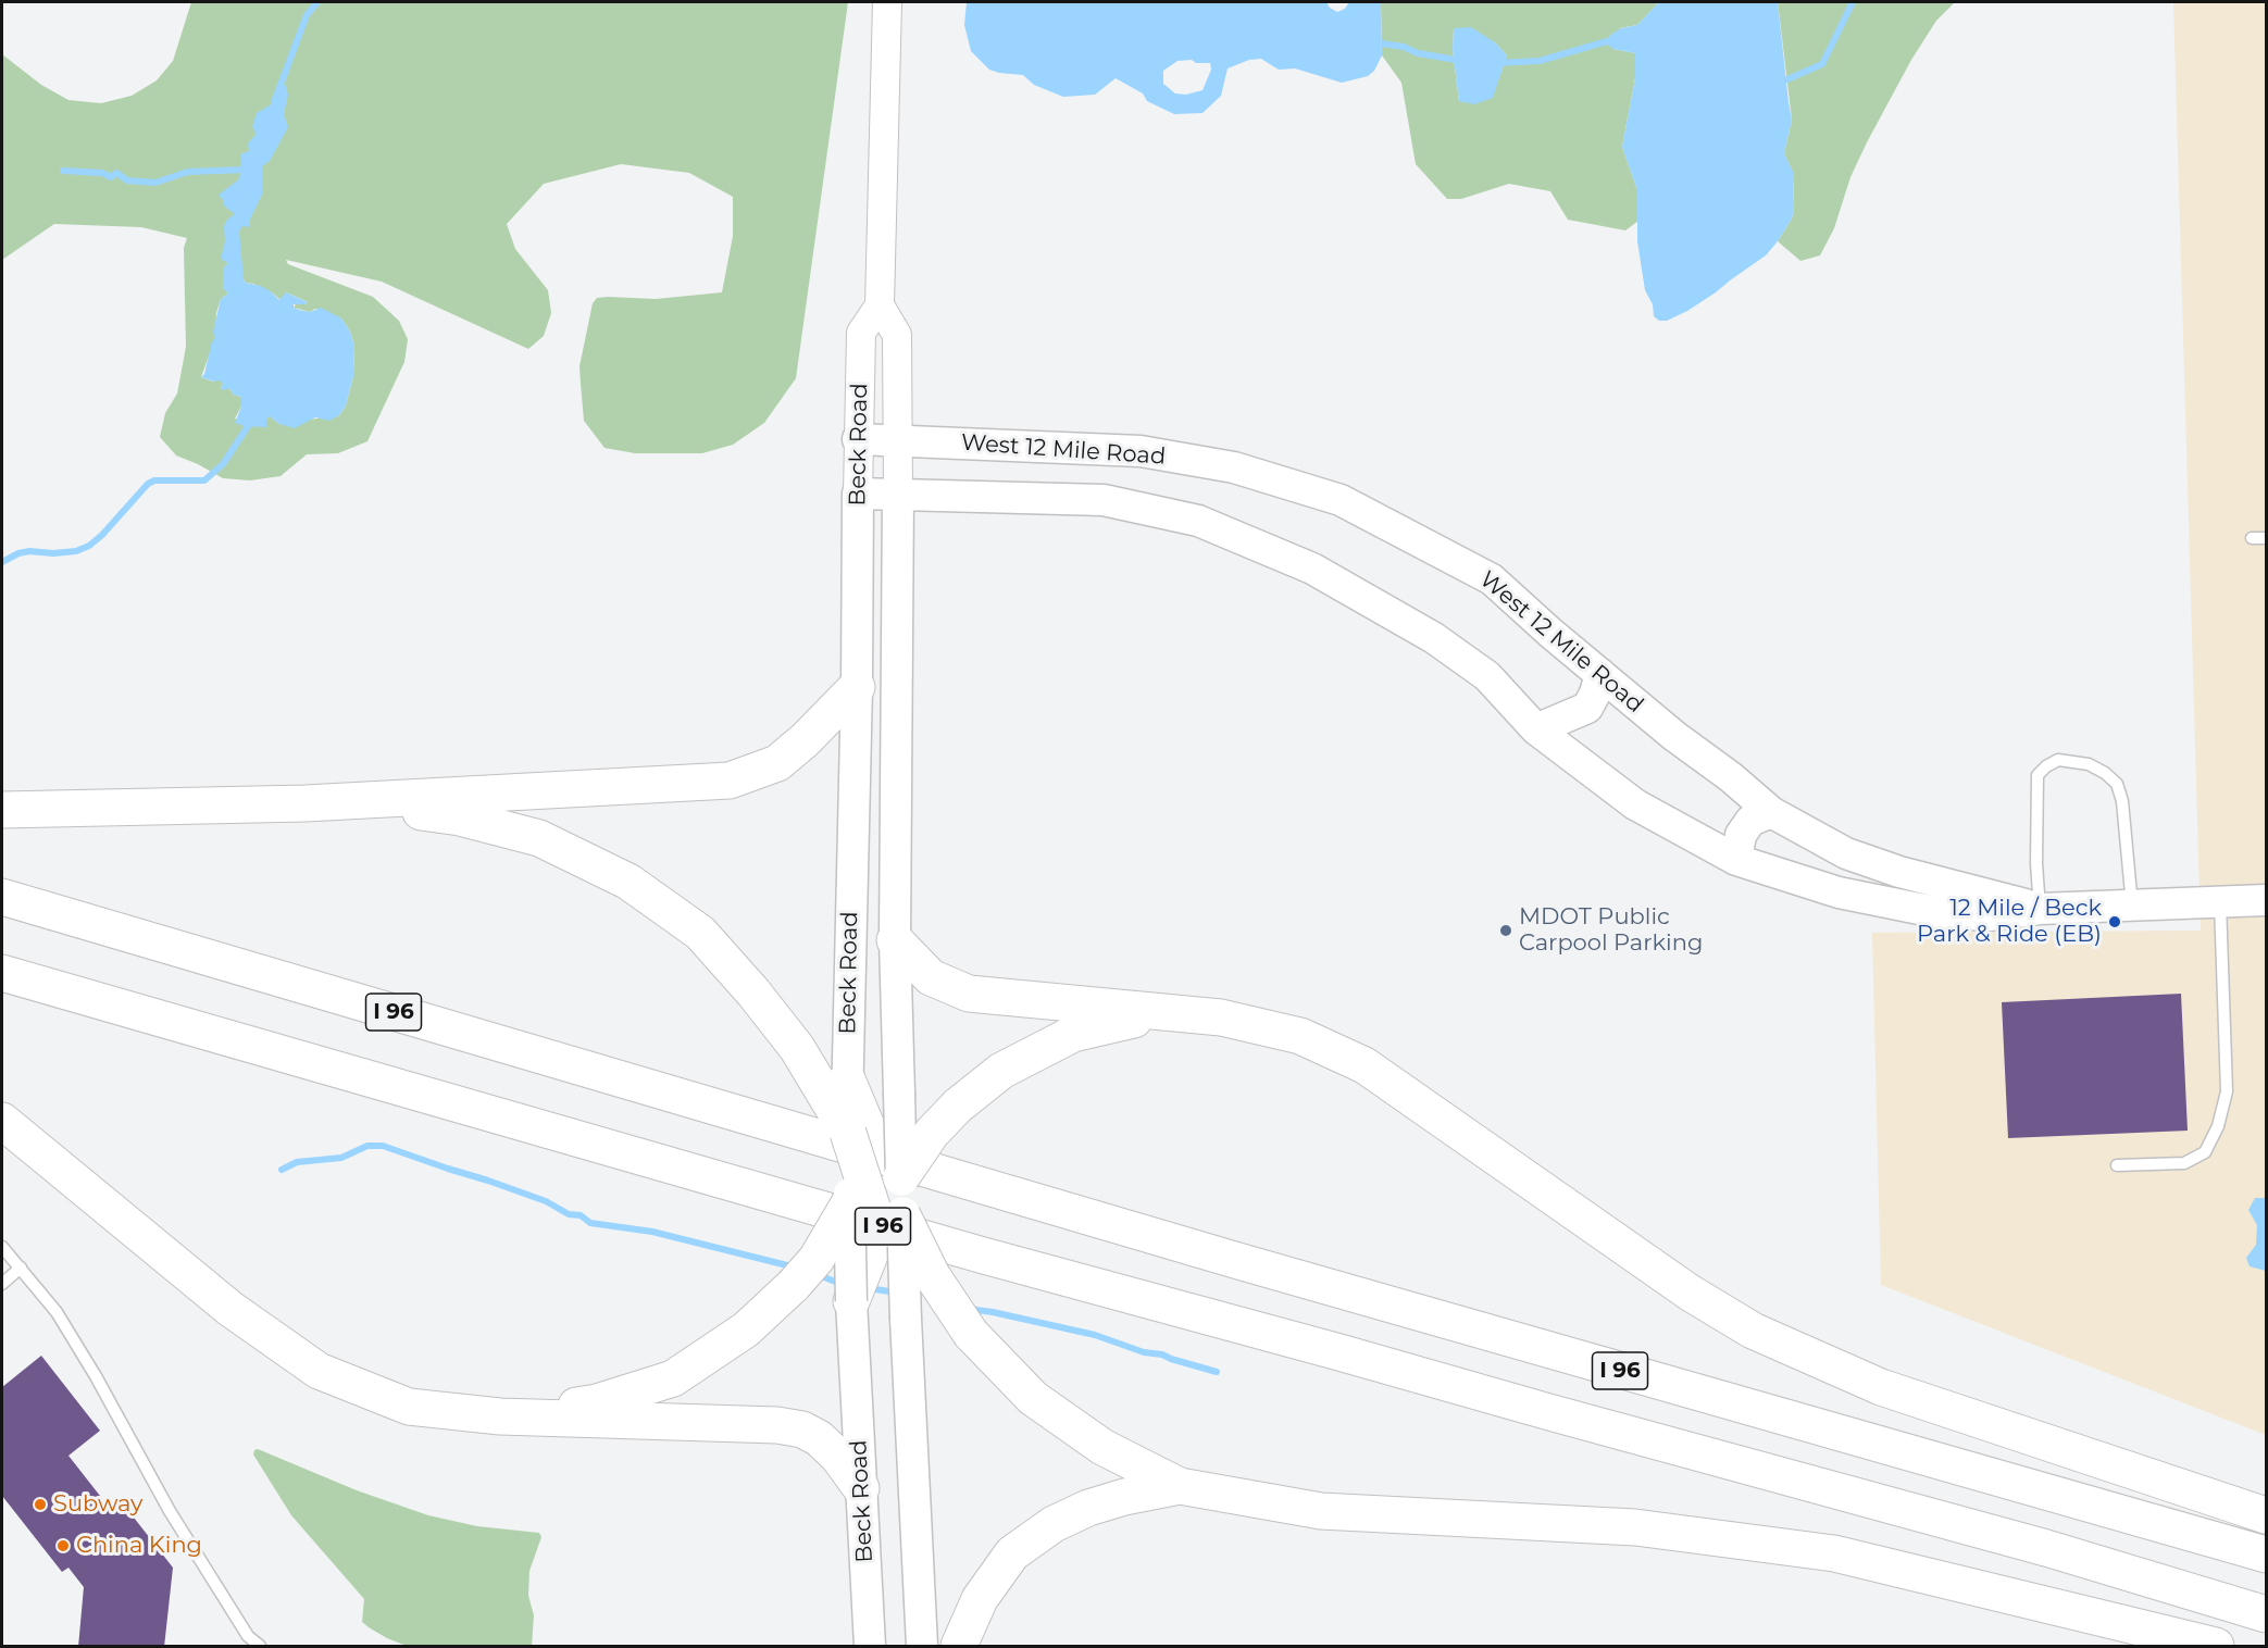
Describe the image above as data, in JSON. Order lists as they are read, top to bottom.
{
  "streets": {
    "highway": ["I 96"],
    "main road": ["Beck Road", "West 12 Mile Road"]
  },
  "crossings": [
    ["Beck Road", "West 12 Mile Road"]
  ],
  "places": [
    "12 Mile / Beck Park & Ride (EB)",
    "MDOT Public Carpool Parking",
    "Subway",
    "China King"
  ]
}
